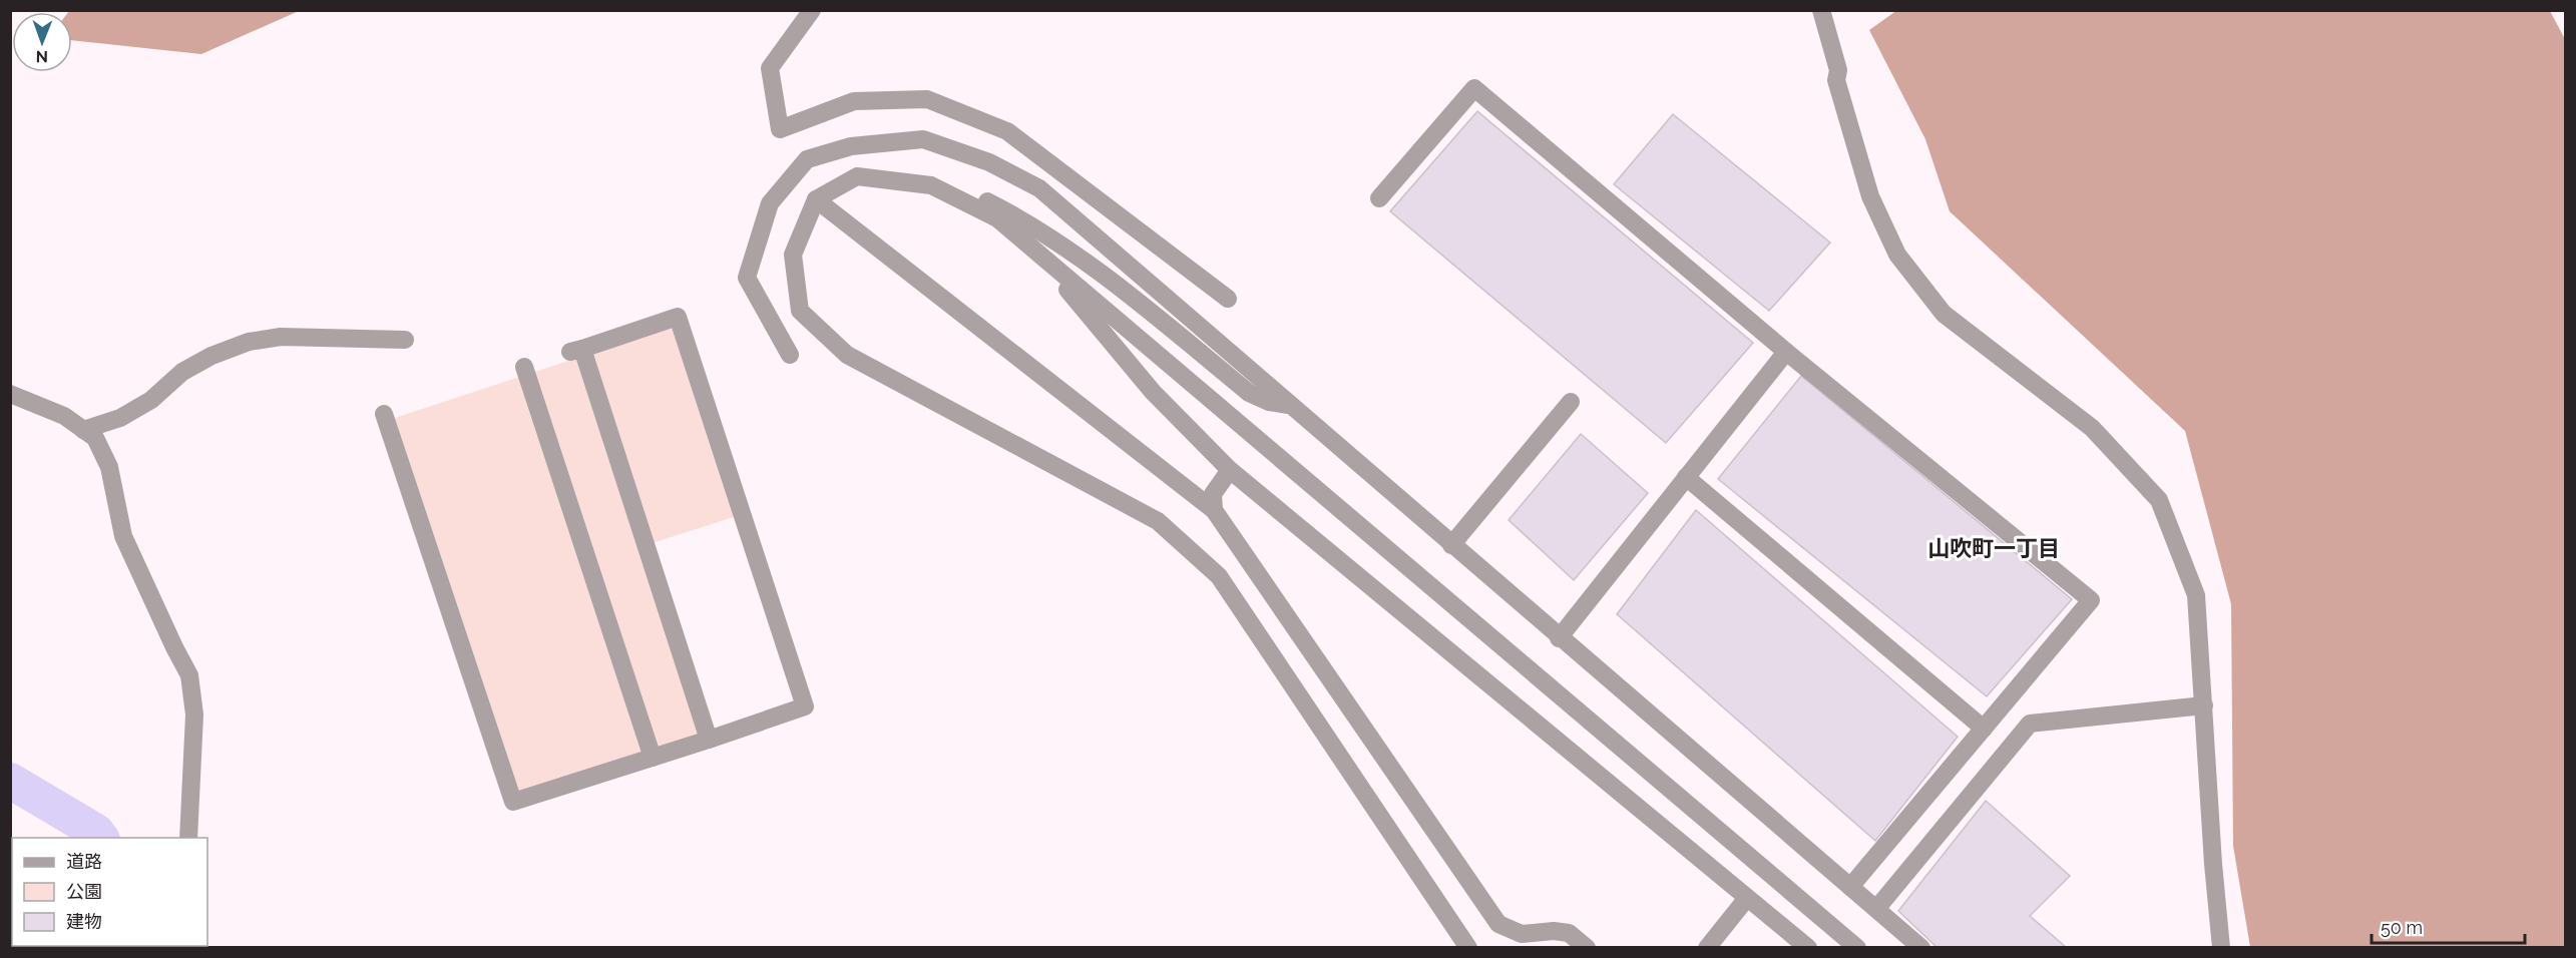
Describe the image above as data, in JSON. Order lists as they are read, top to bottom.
{
  "districts": ["山吹町一丁目"],
  "legend": ["道路", "公園", "建物"],
  "scale_bar": "50 m",
  "north": "bottom"
}
